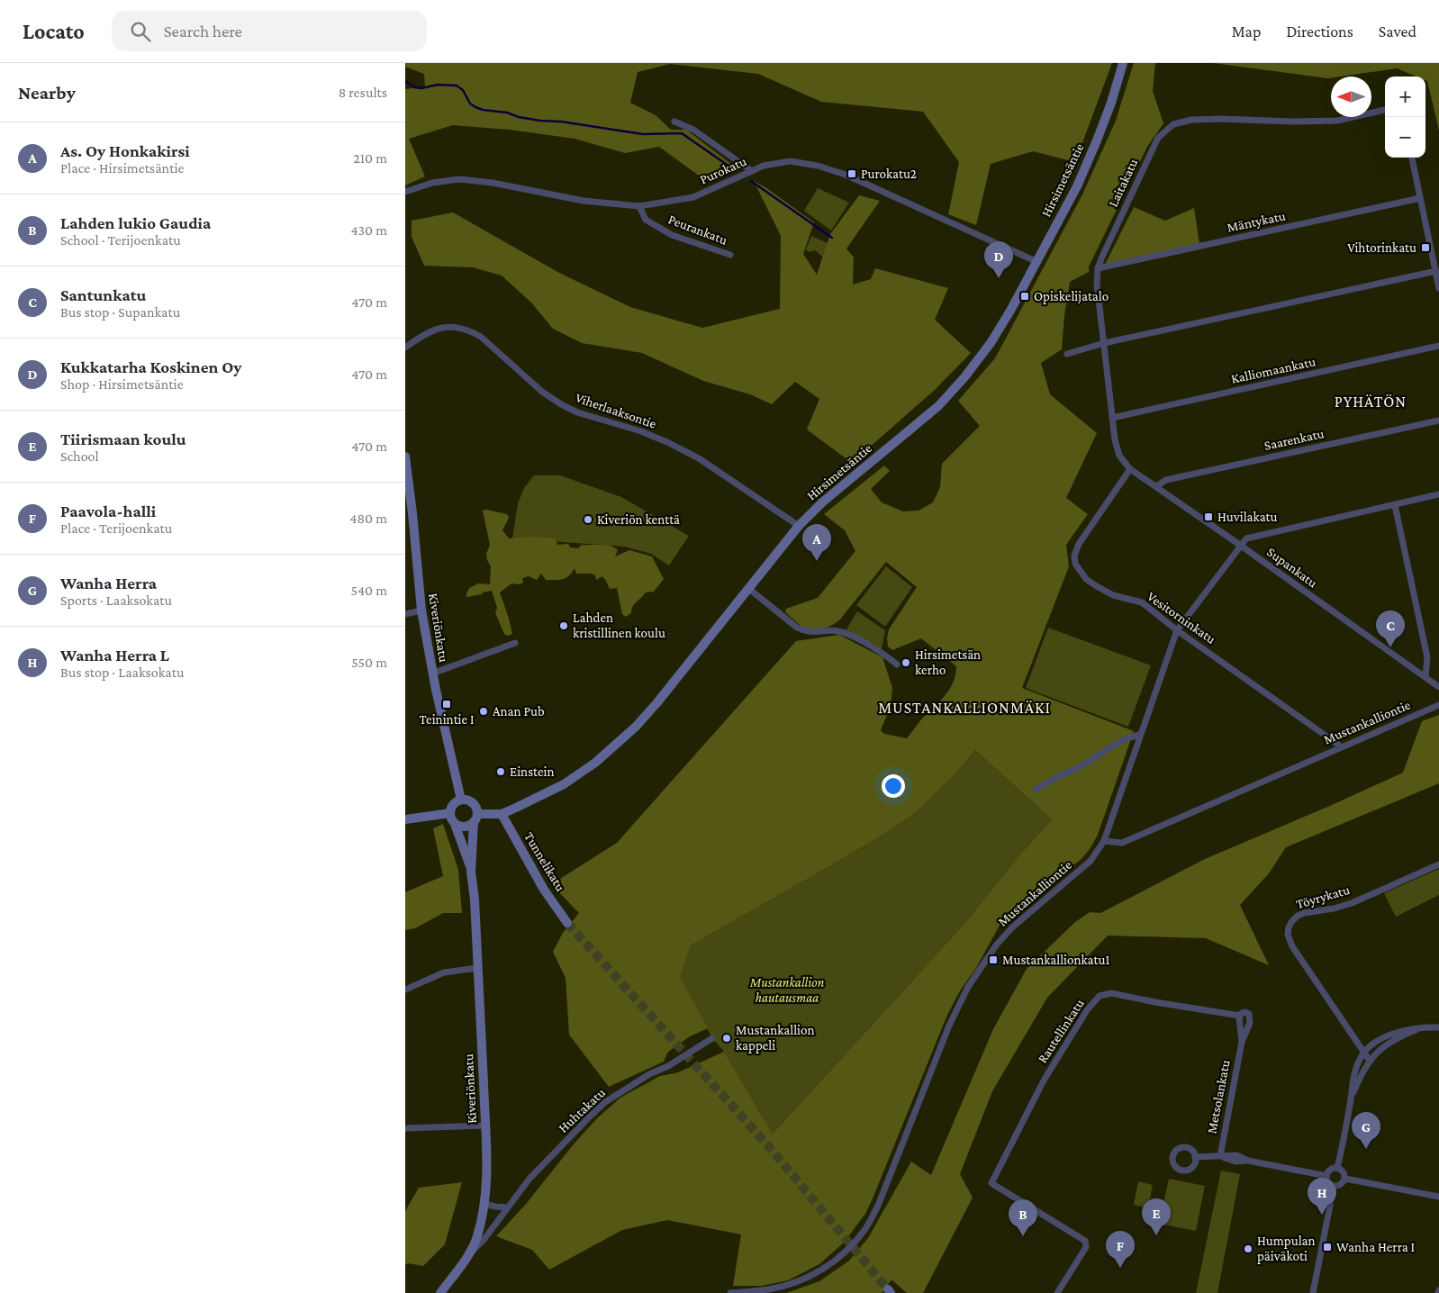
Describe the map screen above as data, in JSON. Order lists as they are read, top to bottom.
{
  "streets": {
    "street": [
      "Purokatu",
      "Hirsimetsäntie",
      "Laitakatu",
      "Mäntykatu",
      "Peurankatu",
      "Kalliomaankatu",
      "Viherlaaksontie",
      "Saarenkatu",
      "Supankatu",
      "Vesitorninkatu",
      "Kiveriönkatu",
      "Mustankalliontie",
      "Tunnelikatu",
      "Töyrykatu",
      "Rautellinkatu",
      "Metsolankatu",
      "Huhtakatu"
    ]
  },
  "crossings": [
    ["Purokatu", "Hirsimetsäntie"],
    ["Purokatu", "Peurankatu"],
    ["Hirsimetsäntie", "Viherlaaksontie"],
    ["Hirsimetsäntie", "Kiveriönkatu"],
    ["Hirsimetsäntie", "Tunnelikatu"],
    ["Laitakatu", "Mäntykatu"],
    ["Laitakatu", "Kalliomaankatu"],
    ["Laitakatu", "Supankatu"],
    ["Laitakatu", "Vesitorninkatu"],
    ["Saarenkatu", "Supankatu"],
    ["Supankatu", "Vesitorninkatu"],
    ["Vesitorninkatu", "Mustankalliontie"],
    ["Kiveriönkatu", "Huhtakatu"],
    ["Rautellinkatu", "Metsolankatu"]
  ],
  "districts": ["PYHÄTÖN", "MUSTANKALLIONMÄKI"],
  "parks": ["Mustankallion hautausmaa"],
  "places": {
    "transit": [
      "Purokatu2",
      "Vihtorinkatu",
      "Opiskelijatalo",
      "Huvilakatu",
      "Teinintie I",
      "Mustankallionkatu1",
      "Wanha Herra I"
    ],
    "other": [
      "Kiveriön kenttä",
      "Lahden kristillinen koulu",
      "Hirsimetsän kerho",
      "Anan Pub",
      "Einstein",
      "Mustankallion kappeli",
      "Humpulan päiväkoti"
    ]
  },
  "north": "left",
  "page": {
    "header": "Locato",
    "search": "Search here",
    "nav": ["Map", "Directions", "Saved"],
    "heading": ["Nearby", "8 results"],
    "map_buttons": ["+", "−"],
    "list": [
      {
        "mark": "A",
        "name": "As. Oy Honkakirsi",
        "note": "Place · Hirsimetsäntie",
        "value": "210 m"
      },
      {
        "mark": "B",
        "name": "Lahden lukio Gaudia",
        "note": "School · Terijoenkatu",
        "value": "430 m"
      },
      {
        "mark": "C",
        "name": "Santunkatu",
        "note": "Bus stop · Supankatu",
        "value": "470 m"
      },
      {
        "mark": "D",
        "name": "Kukkatarha Koskinen Oy",
        "note": "Shop · Hirsimetsäntie",
        "value": "470 m"
      },
      {
        "mark": "E",
        "name": "Tiirismaan koulu",
        "note": "School",
        "value": "470 m"
      },
      {
        "mark": "F",
        "name": "Paavola-halli",
        "note": "Place · Terijoenkatu",
        "value": "480 m"
      },
      {
        "mark": "G",
        "name": "Wanha Herra",
        "note": "Sports · Laaksokatu",
        "value": "540 m"
      },
      {
        "mark": "H",
        "name": "Wanha Herra L",
        "note": "Bus stop · Laaksokatu",
        "value": "550 m"
      }
    ],
    "pins": [
      "D",
      "A",
      "C",
      "G",
      "H",
      "E",
      "B",
      "F"
    ]
  }
}
